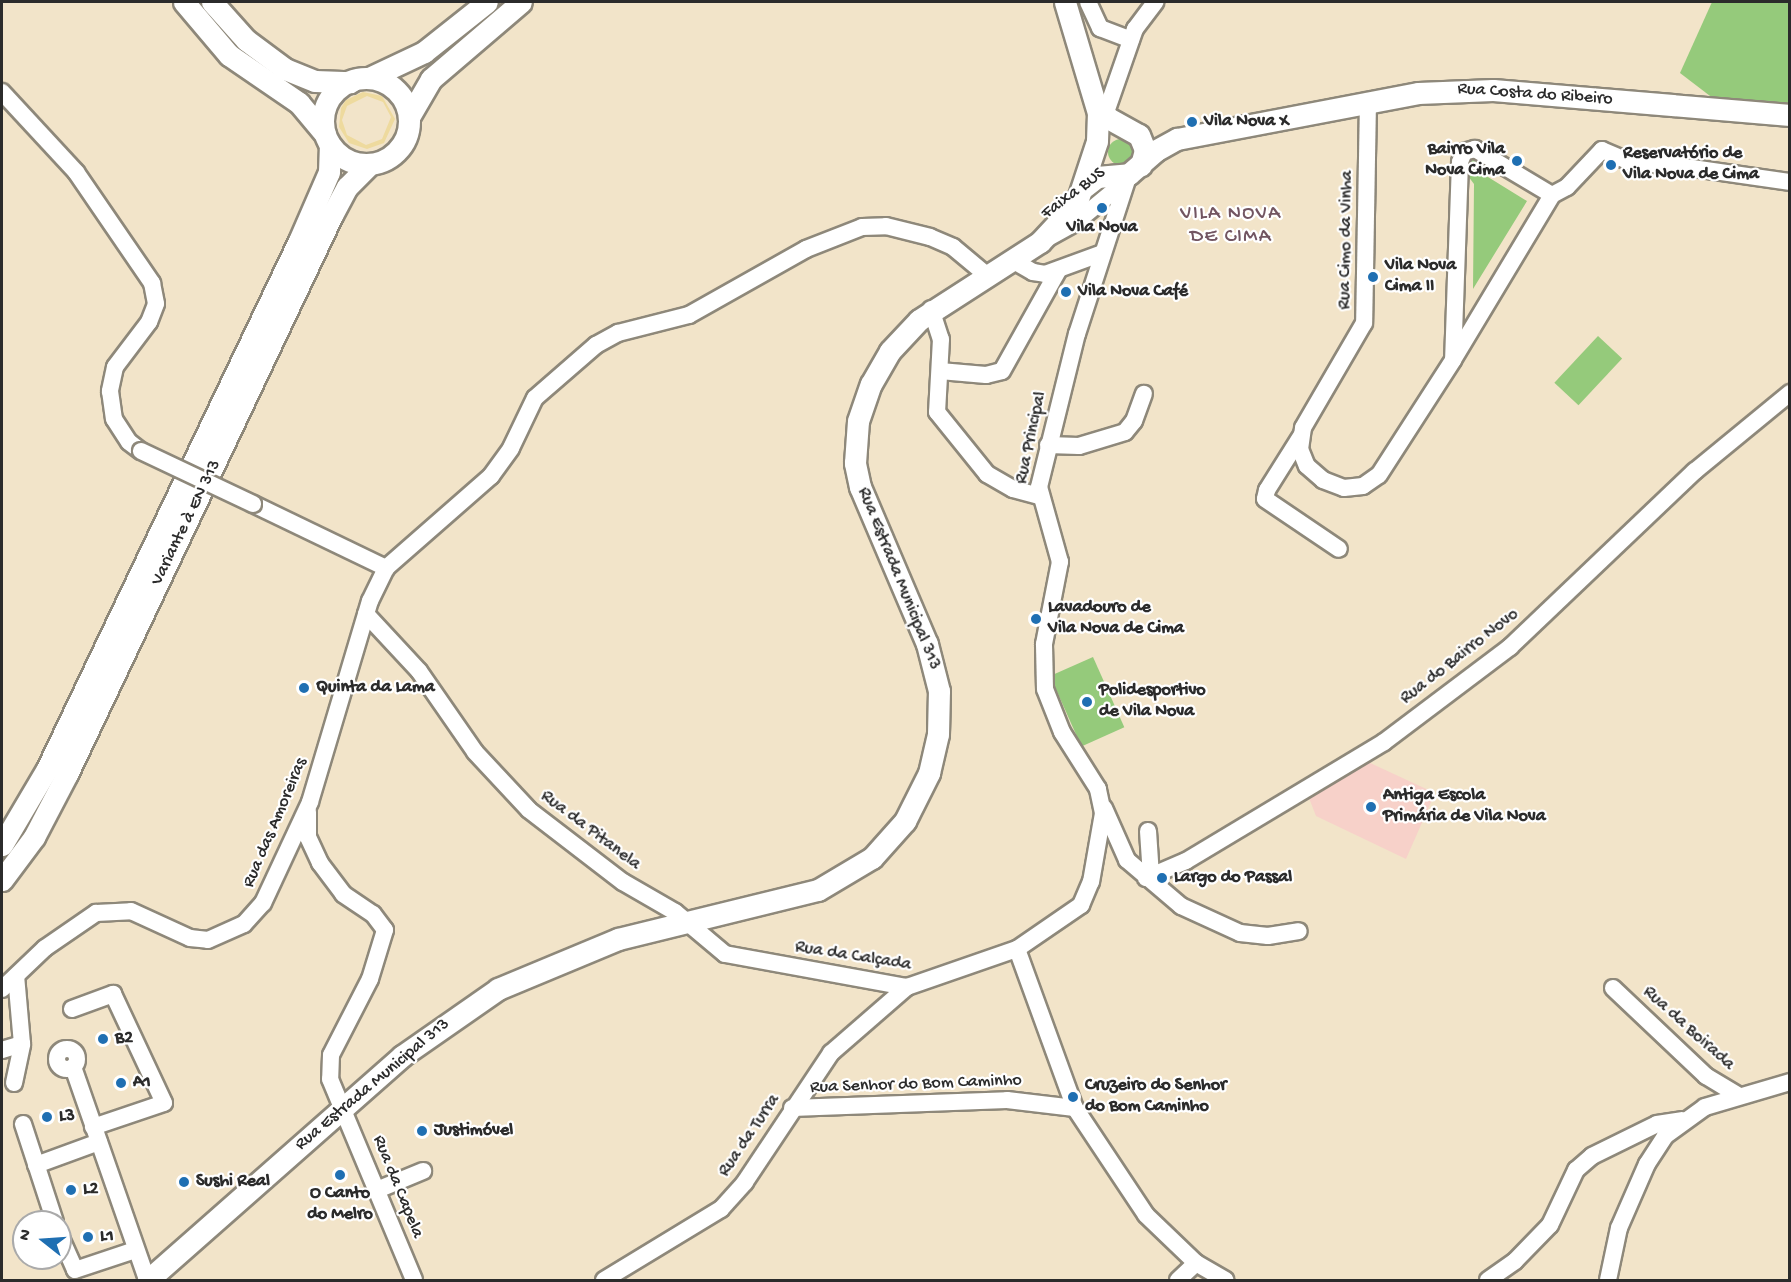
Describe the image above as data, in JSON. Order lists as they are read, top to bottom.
{
  "streets": {
    "main road": ["Rua Costa do Ribeiro", "Variante à EN 313", "Rua Estrada Municipal 313"],
    "street": [
      "Faixa BUS",
      "Rua Cimo da Vinha",
      "Rua Principal",
      "Rua do Bairro Novo",
      "Rua das Amoreiras",
      "Rua da Pitanela",
      "Rua da Calçada",
      "Rua da Boirada",
      "Rua Senhor do Bom Caminho",
      "Rua da Turra",
      "Rua da Capela"
    ]
  },
  "crossings": [
    ["Rua Costa do Ribeiro", "Rua Cimo da Vinha"],
    ["Faixa BUS", "Rua Principal"],
    ["Faixa BUS", "Rua Estrada Municipal 313"],
    ["Rua Principal", "Rua do Bairro Novo"],
    ["Rua Principal", "Rua da Calçada"],
    ["Rua Estrada Municipal 313", "Rua da Pitanela"],
    ["Rua Estrada Municipal 313", "Rua da Calçada"],
    ["Rua Estrada Municipal 313", "Rua da Capela"],
    ["Rua das Amoreiras", "Rua da Pitanela"],
    ["Rua das Amoreiras", "Rua da Capela"],
    ["Rua da Pitanela", "Rua da Calçada"],
    ["Rua da Calçada", "Rua da Turra"],
    ["Rua Senhor do Bom Caminho", "Rua da Turra"]
  ],
  "districts": ["VILA NOVA DE CIMA"],
  "places": [
    "Vila Nova X",
    "Bairro Vila Nova Cima",
    "Reservatório de Vila Nova de Cima",
    "Vila Nova",
    "Vila Nova Cima II",
    "Vila Nova Café",
    "Lavadouro de Vila Nova de Cima",
    "Quinta da Lama",
    "Polidesportivo de Vila Nova",
    "Antiga Escola Primária de Vila Nova",
    "Largo do Passal",
    "B2",
    "A1",
    "Cruzeiro do Senhor do Bom Caminho",
    "L3",
    "Justimóvel",
    "O Canto do Melro",
    "Sushi Real",
    "L2",
    "L1"
  ],
  "north": "left"
}
